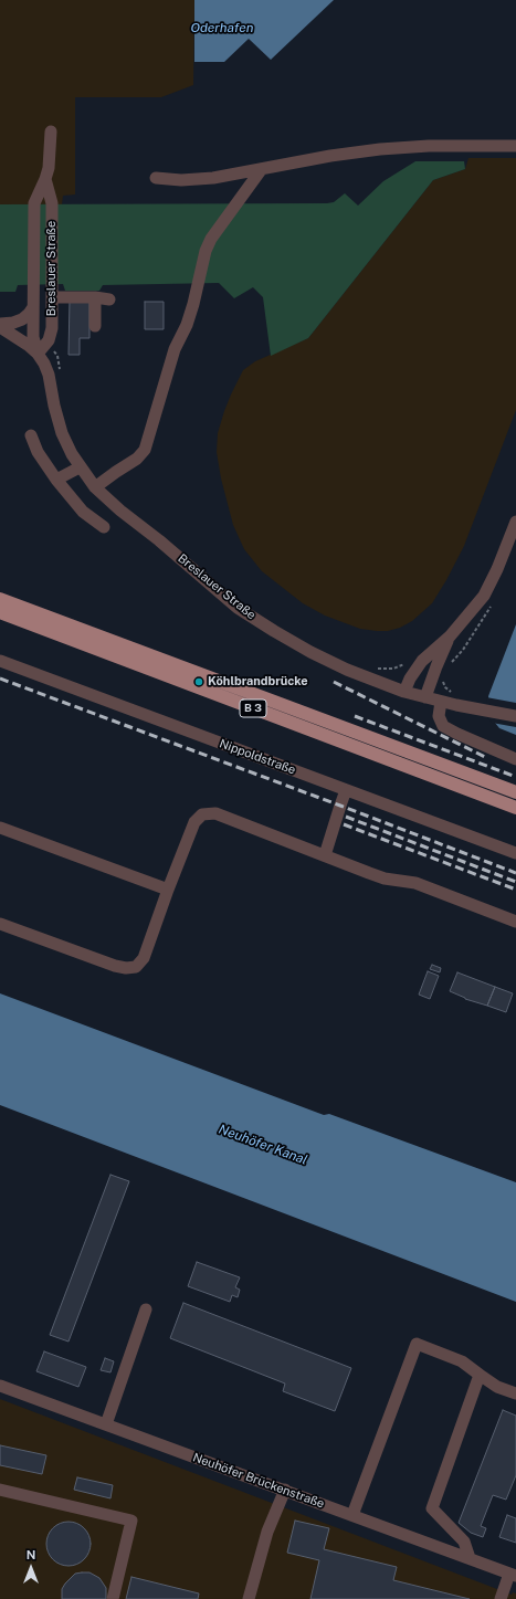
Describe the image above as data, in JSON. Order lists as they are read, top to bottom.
{
  "streets": {
    "main road": ["B 3"],
    "street": ["Breslauer Straße", "Nippoldstraße", "Neuhöfer Brückenstraße"]
  },
  "water": ["Oderhafen", "Neuhöfer Kanal"],
  "places": ["Köhlbrandbrücke"],
  "north": "top"
}
